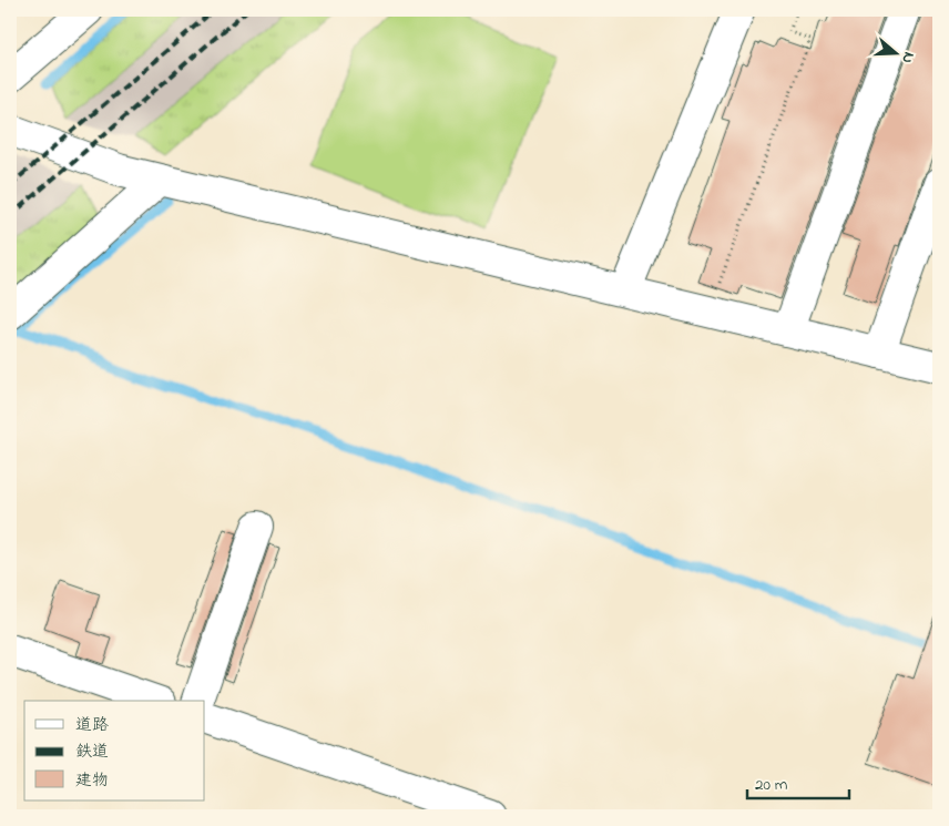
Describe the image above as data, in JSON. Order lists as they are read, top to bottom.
{
  "legend": ["道路", "鉄道", "建物"],
  "scale_bar": "20 m",
  "north": "right"
}
